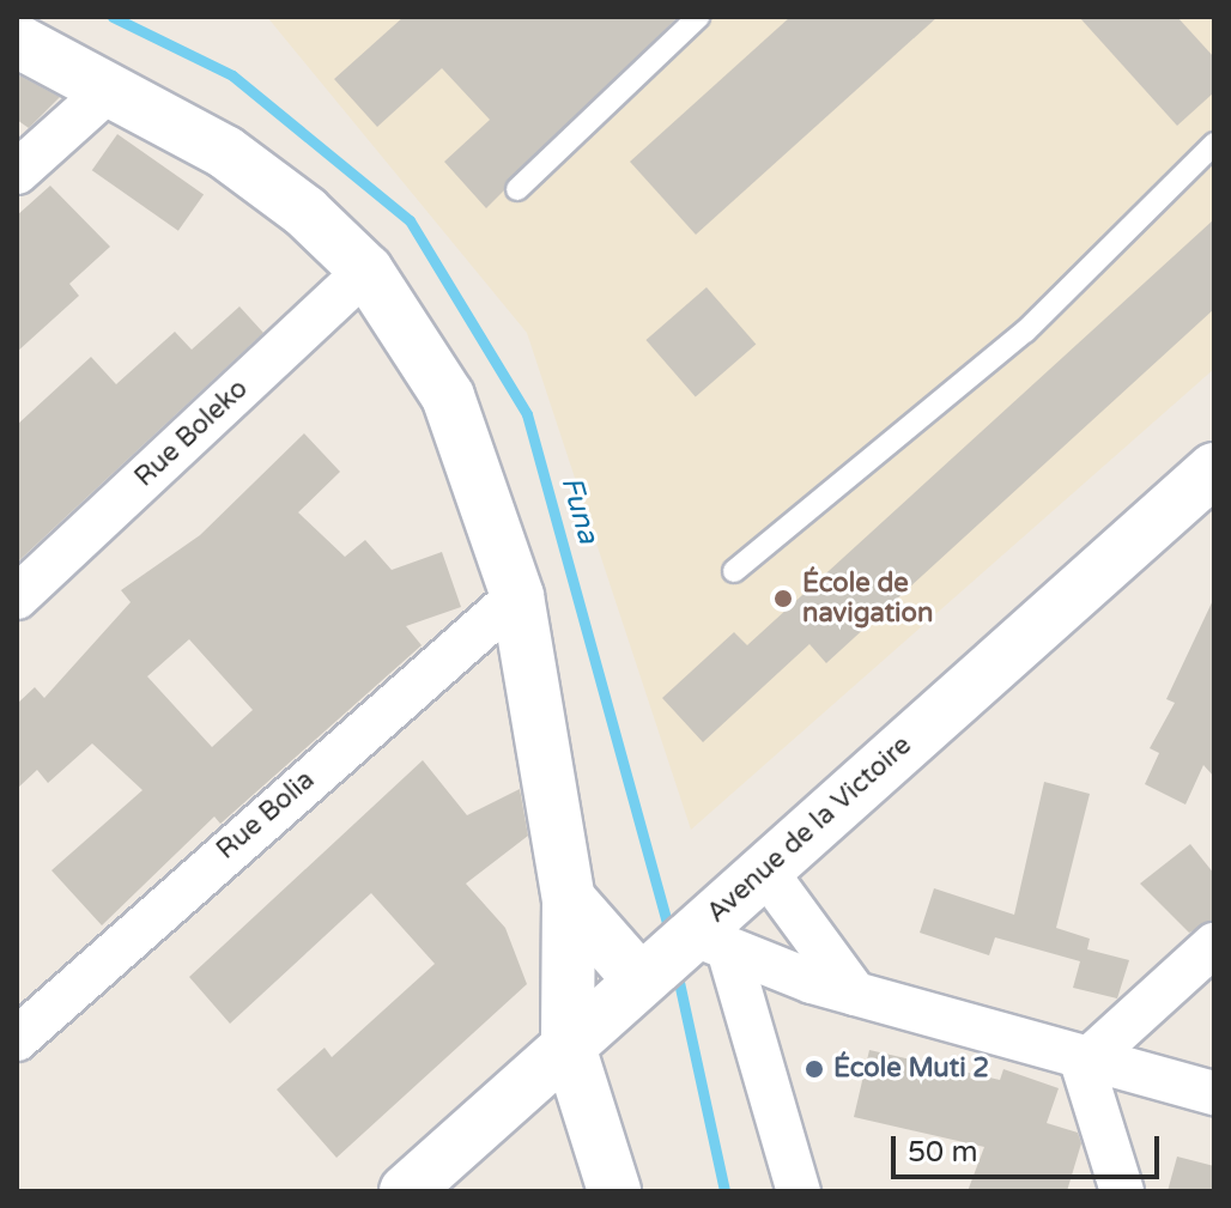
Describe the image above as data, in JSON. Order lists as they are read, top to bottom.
{
  "streets": {
    "street": ["Rue Boleko", "Rue Bolia", "Avenue de la Victoire"]
  },
  "water": ["Funa"],
  "places": ["École de navigation", "École Muti 2"],
  "scale_bar": "50 m"
}
